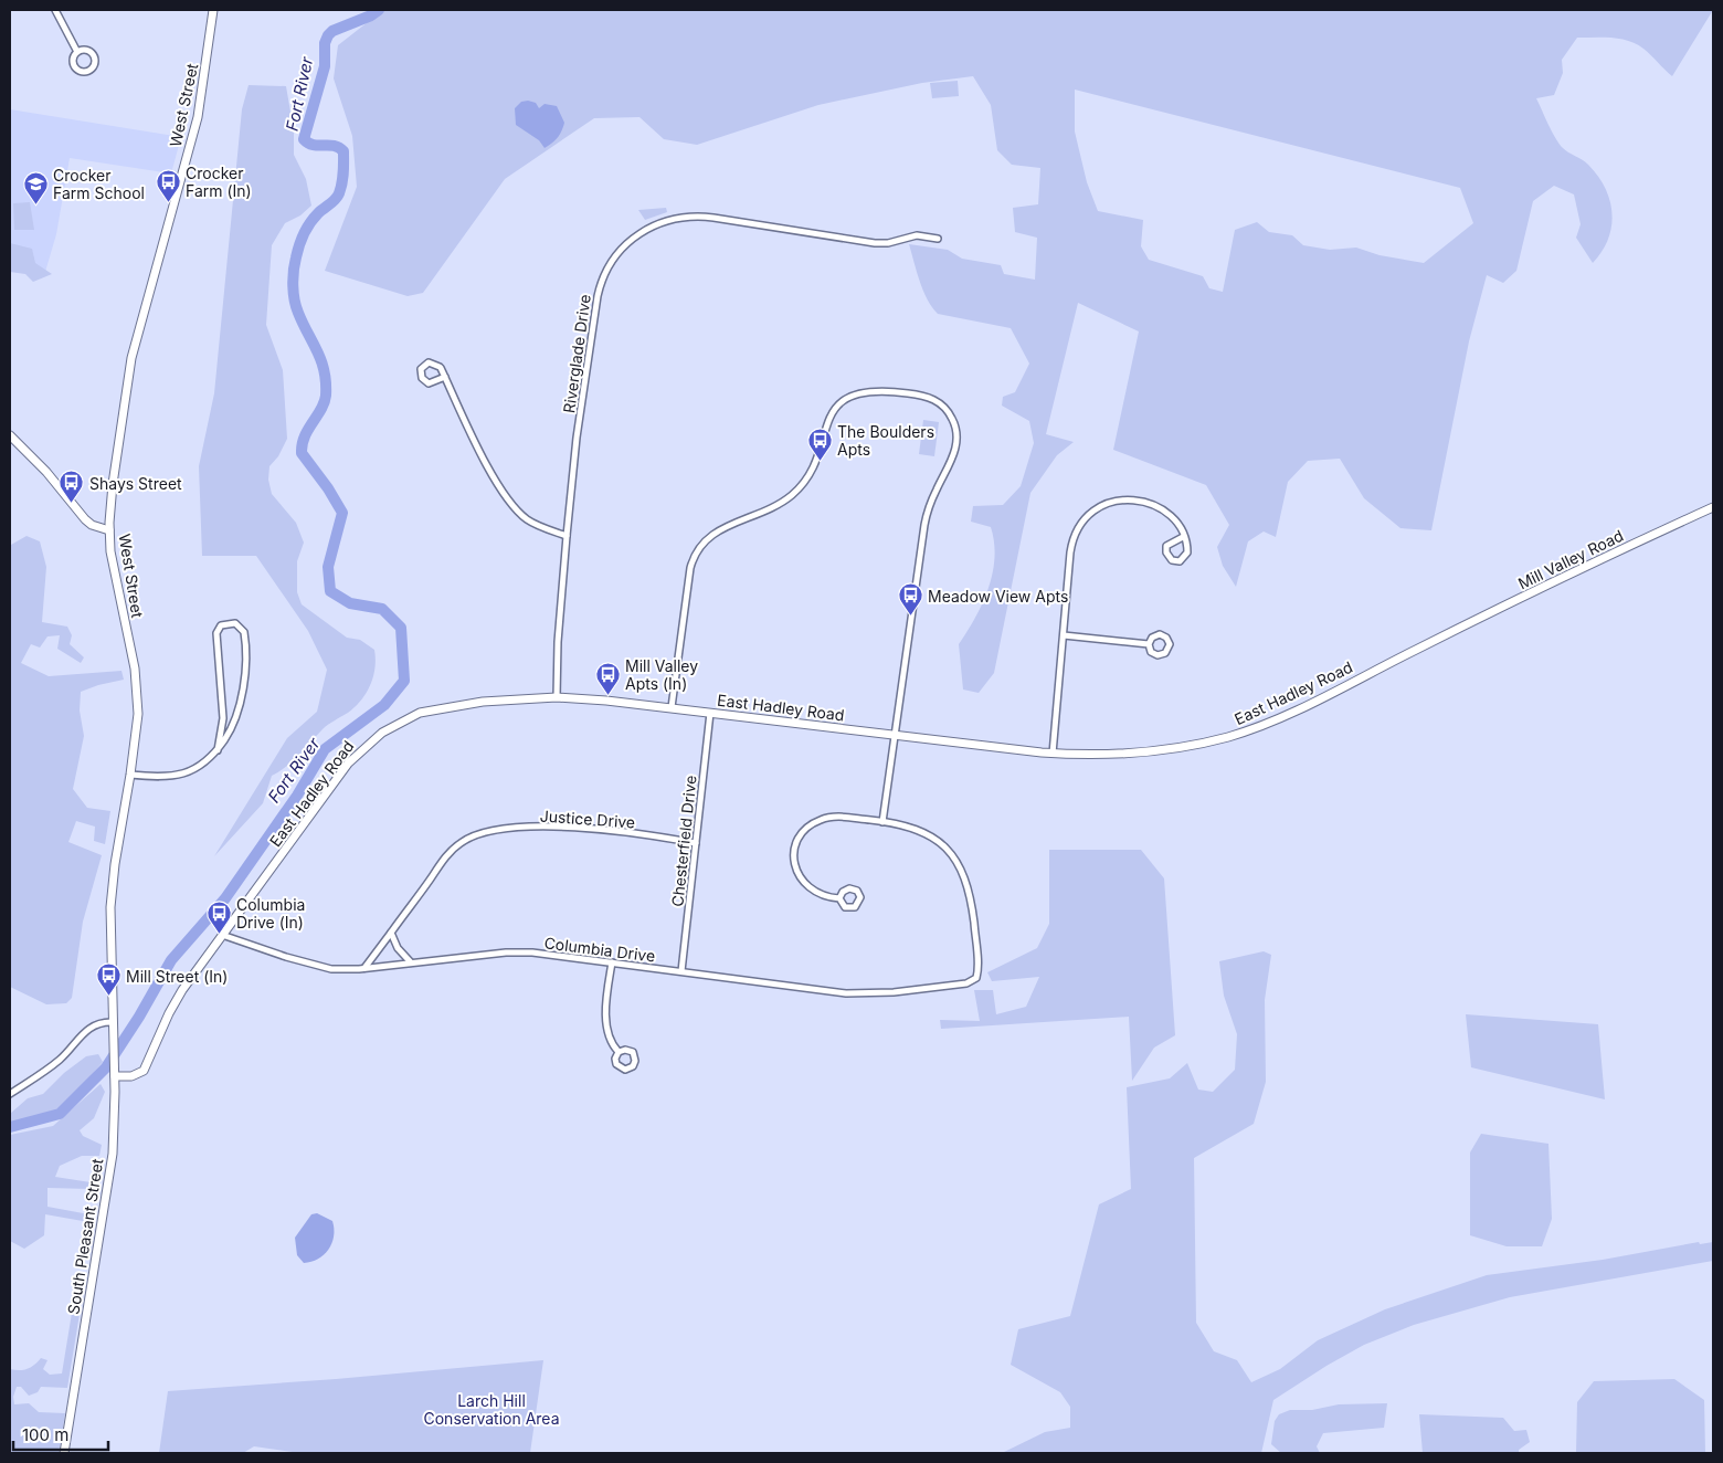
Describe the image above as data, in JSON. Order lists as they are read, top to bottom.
{
  "streets": {
    "street": [
      "West Street",
      "Riverglade Drive",
      "Mill Valley Road",
      "East Hadley Road",
      "Justice Drive",
      "Chesterfield Drive",
      "Columbia Drive",
      "South Pleasant Street"
    ]
  },
  "crossings": [
    ["West Street", "South Pleasant Street"],
    ["Riverglade Drive", "East Hadley Road"],
    ["Mill Valley Road", "East Hadley Road"],
    ["East Hadley Road", "Chesterfield Drive"],
    ["East Hadley Road", "Columbia Drive"],
    ["East Hadley Road", "South Pleasant Street"],
    ["Justice Drive", "Chesterfield Drive"],
    ["Justice Drive", "Columbia Drive"],
    ["Chesterfield Drive", "Columbia Drive"]
  ],
  "water": ["Fort River"],
  "parks": ["Larch Hill Conservation Area"],
  "places": {
    "bus stop": [
      "Crocker Farm (In)",
      "The Boulders Apts",
      "Shays Street",
      "Meadow View Apts",
      "Mill Valley Apts (In)",
      "Columbia Drive (In)",
      "Mill Street (In)"
    ],
    "school or university": ["Crocker Farm School"]
  },
  "scale_bar": "100 m"
}
